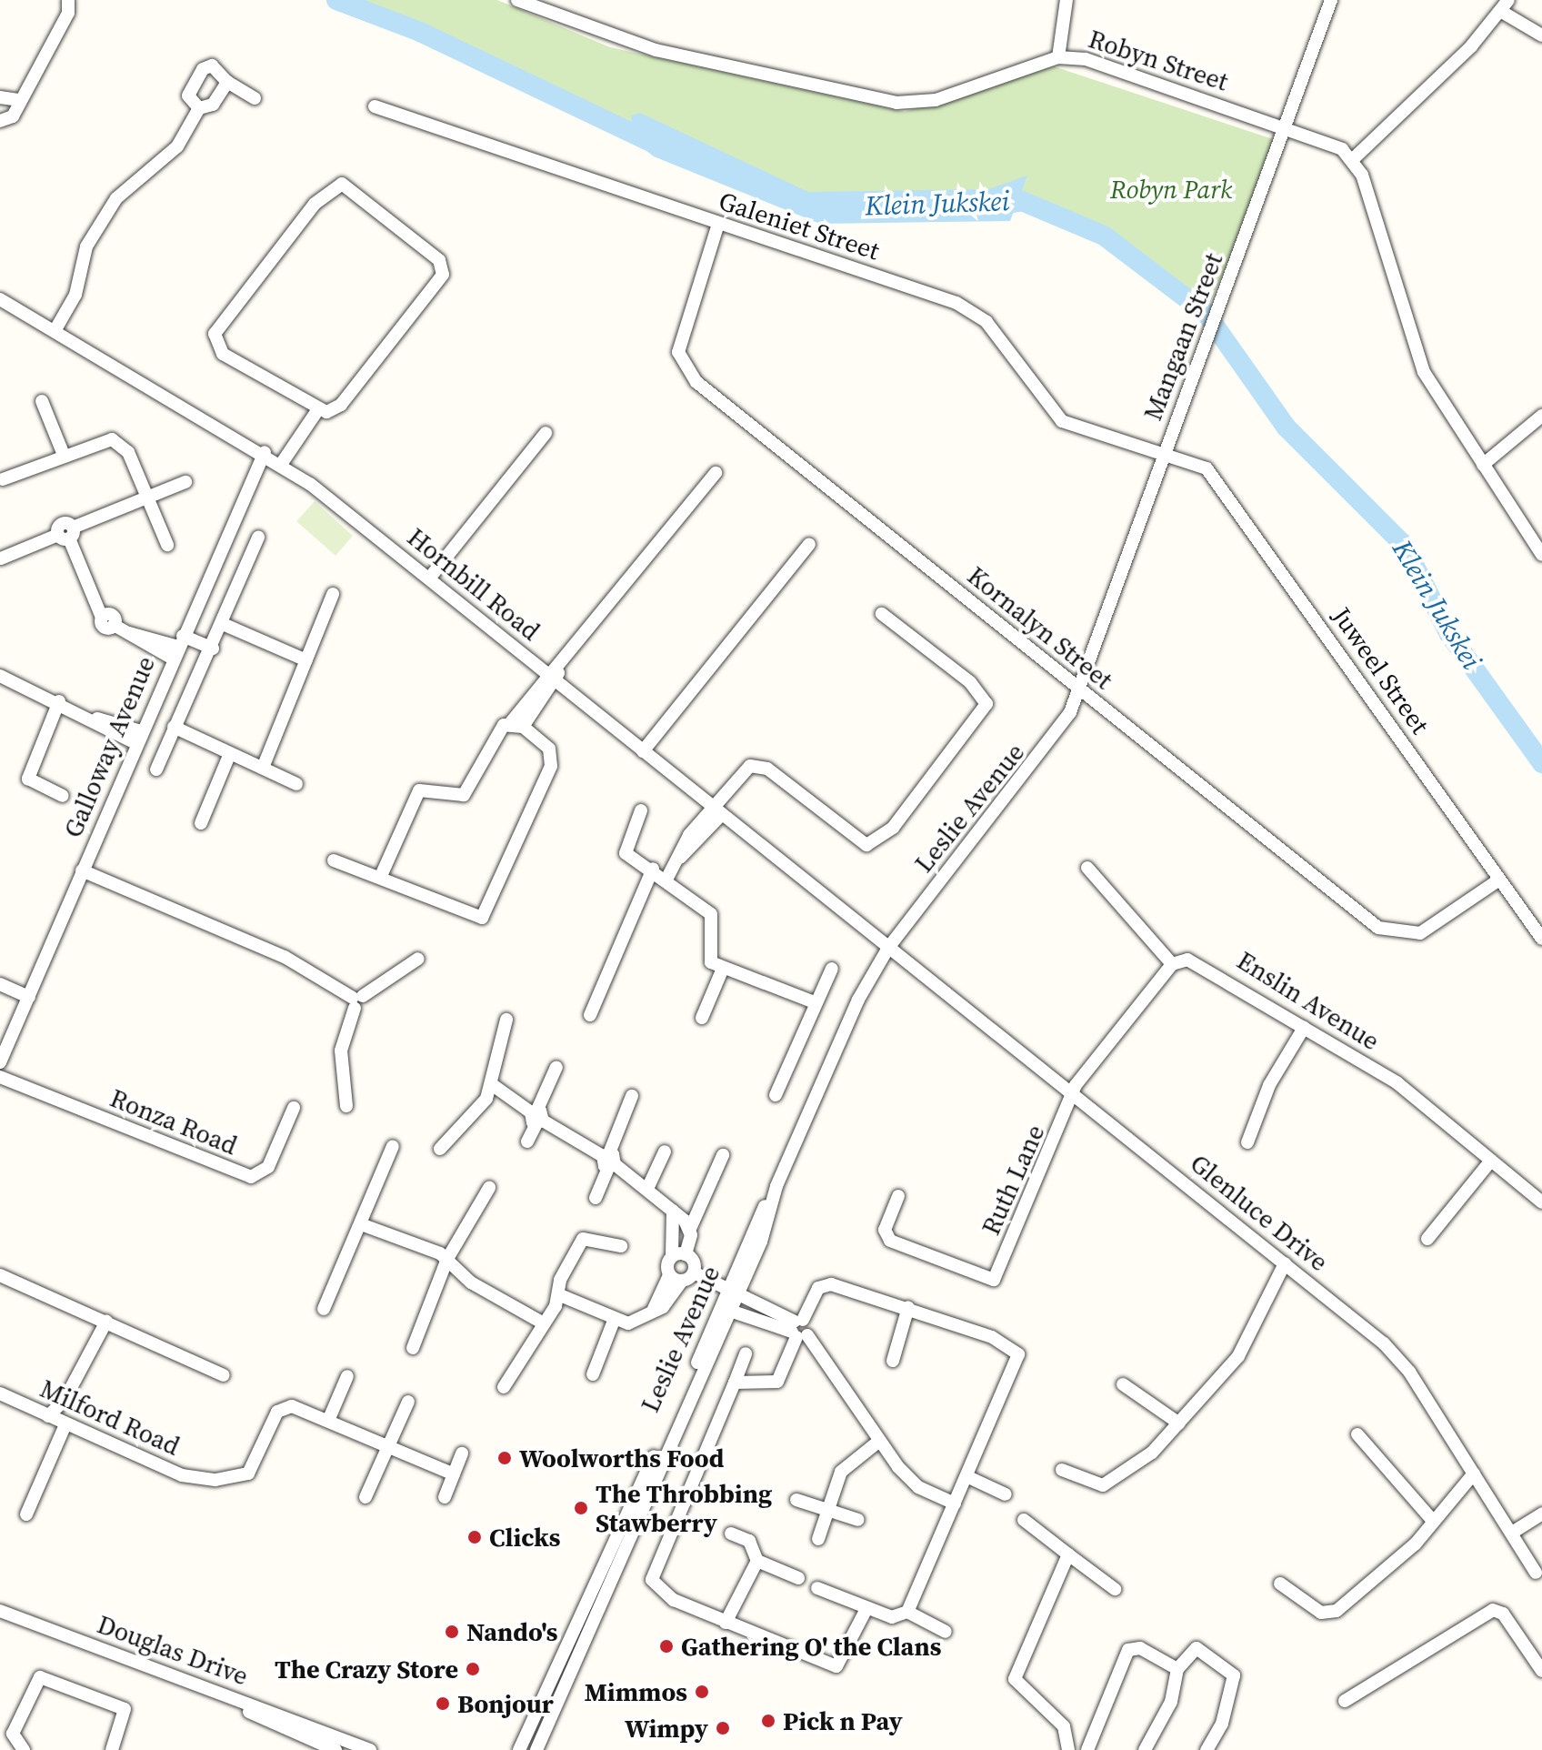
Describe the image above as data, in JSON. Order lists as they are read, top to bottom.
{
  "streets": {
    "street": [
      "Robyn Street",
      "Galeniet Street",
      "Mangaan Street",
      "Hornbill Road",
      "Kornalyn Street",
      "Juweel Street",
      "Galloway Avenue",
      "Leslie Avenue",
      "Enslin Avenue",
      "Ronza Road",
      "Ruth Lane",
      "Glenluce Drive",
      "Milford Road",
      "Douglas Drive"
    ]
  },
  "crossings": [
    ["Robyn Street", "Mangaan Street"],
    ["Galeniet Street", "Mangaan Street"],
    ["Galeniet Street", "Kornalyn Street"],
    ["Galeniet Street", "Juweel Street"],
    ["Mangaan Street", "Kornalyn Street"],
    ["Mangaan Street", "Juweel Street"],
    ["Mangaan Street", "Leslie Avenue"],
    ["Hornbill Road", "Galloway Avenue"],
    ["Hornbill Road", "Leslie Avenue"],
    ["Hornbill Road", "Glenluce Drive"],
    ["Kornalyn Street", "Juweel Street"],
    ["Kornalyn Street", "Leslie Avenue"],
    ["Leslie Avenue", "Glenluce Drive"],
    ["Ruth Lane", "Glenluce Drive"]
  ],
  "water": ["Klein Jukskei"],
  "parks": ["Robyn Park"],
  "places": [
    "Woolworths Food",
    "The Throbbing Stawberry",
    "Clicks",
    "Nando's",
    "Gathering O' the Clans",
    "The Crazy Store",
    "Mimmos",
    "Bonjour",
    "Pick n Pay",
    "Wimpy"
  ]
}
